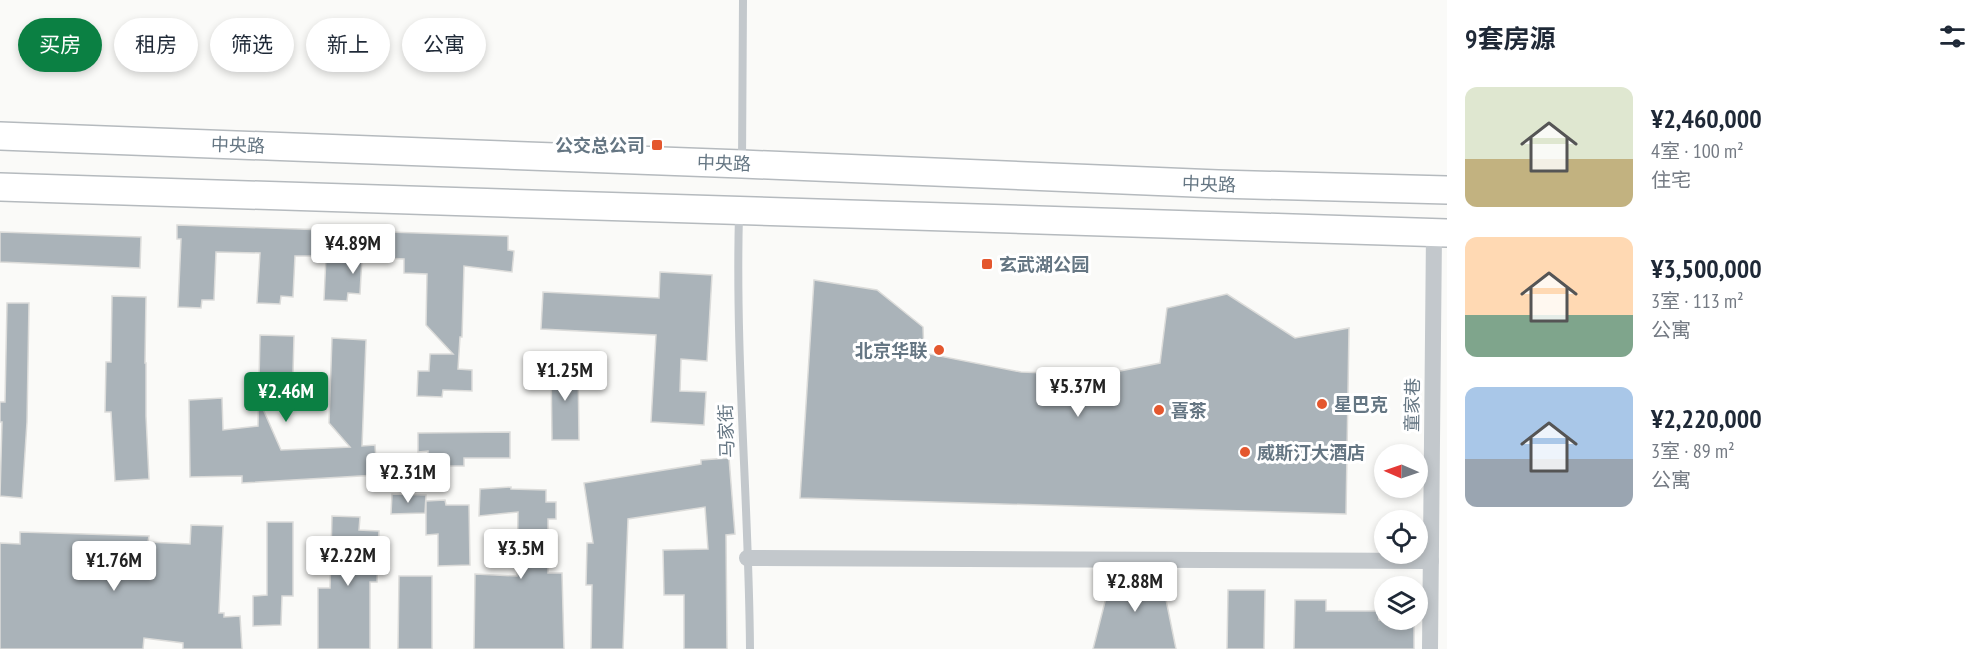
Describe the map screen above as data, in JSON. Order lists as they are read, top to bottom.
{
  "streets": {
    "main road": ["中央路"],
    "street": ["童家巷"],
    "lane": ["马家街"]
  },
  "places": {
    "transit": ["公交总公司", "玄武湖公园"],
    "other": [
      "北京华联",
      "星巴克",
      "喜茶",
      "威斯汀大酒店"
    ]
  },
  "north": "left",
  "page": {
    "heading": "9套房源",
    "chip": [
      "买房",
      "租房",
      "筛选",
      "新上",
      "公寓"
    ],
    "list": [
      {
        "name": "¥2,460,000",
        "note": "4室 · 100 m² · 住宅"
      },
      {
        "name": "¥3,500,000",
        "note": "3室 · 113 m² · 公寓"
      },
      {
        "name": "¥2,220,000",
        "note": "3室 · 89 m² · 公寓"
      }
    ],
    "price": [
      "¥4.89M",
      "¥1.25M",
      "¥5.37M",
      "¥2.46M",
      "¥2.31M",
      "¥3.5M",
      "¥2.22M",
      "¥1.76M",
      "¥2.88M"
    ]
  }
}
